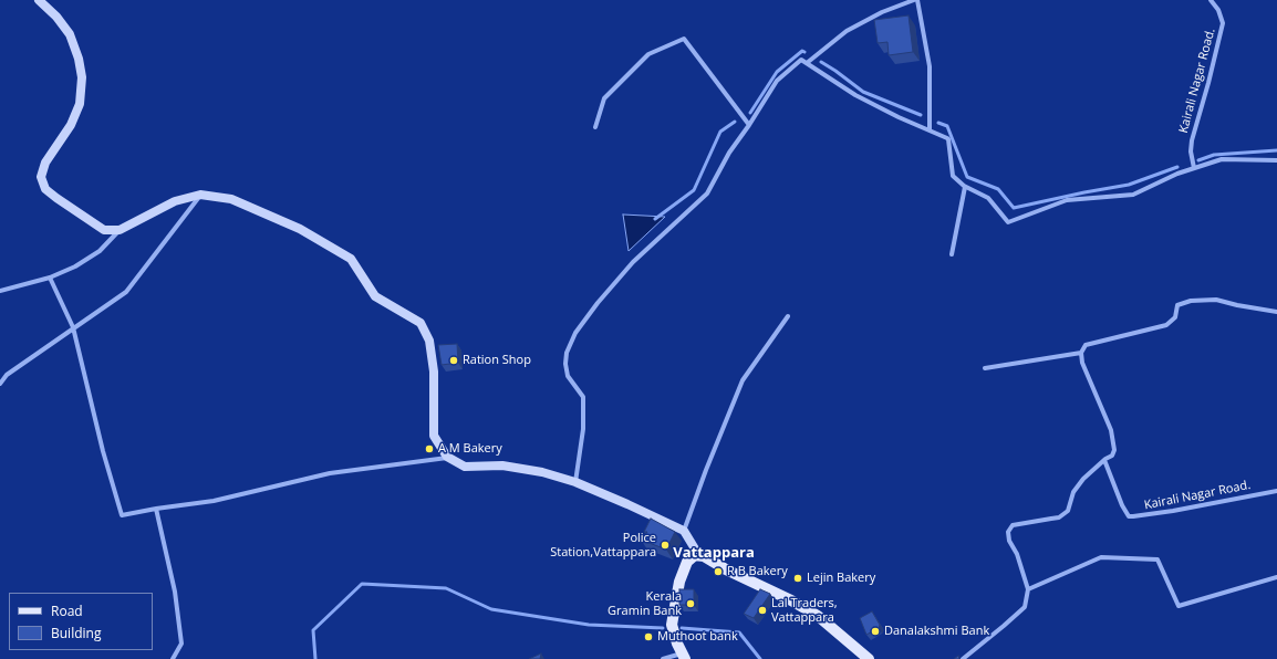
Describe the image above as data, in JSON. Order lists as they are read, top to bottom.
{
  "streets": {
    "street": ["Kairali Nagar Road."]
  },
  "districts": ["Vattappara"],
  "places": [
    "Ration Shop",
    "A M Bakery",
    "Police Station,Vattappara",
    "R B Bakery",
    "Lejin Bakery",
    "Kerala Gramin Bank",
    "Lal Traders, Vattappara",
    "Danalakshmi Bank",
    "Muthoot bank"
  ],
  "legend": ["Road", "Building"]
}
